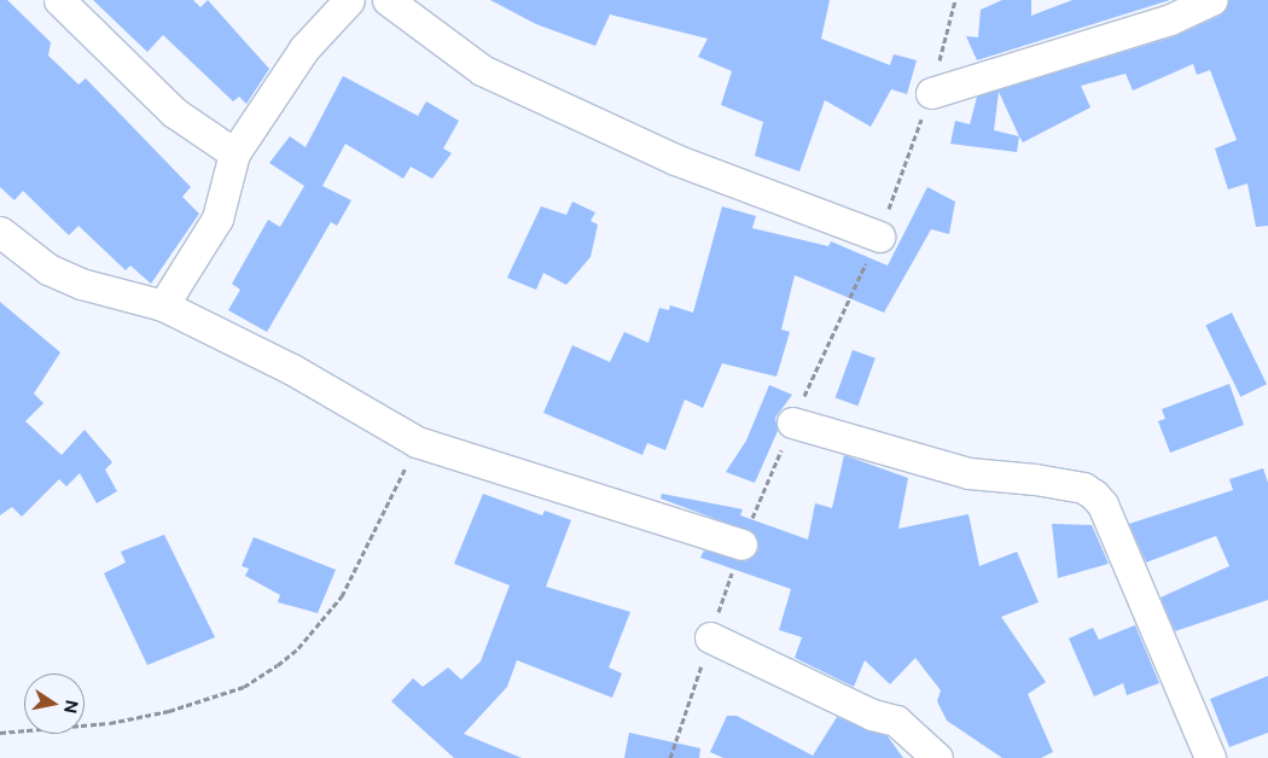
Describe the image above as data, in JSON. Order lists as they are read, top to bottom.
{
  "north": "right"
}
